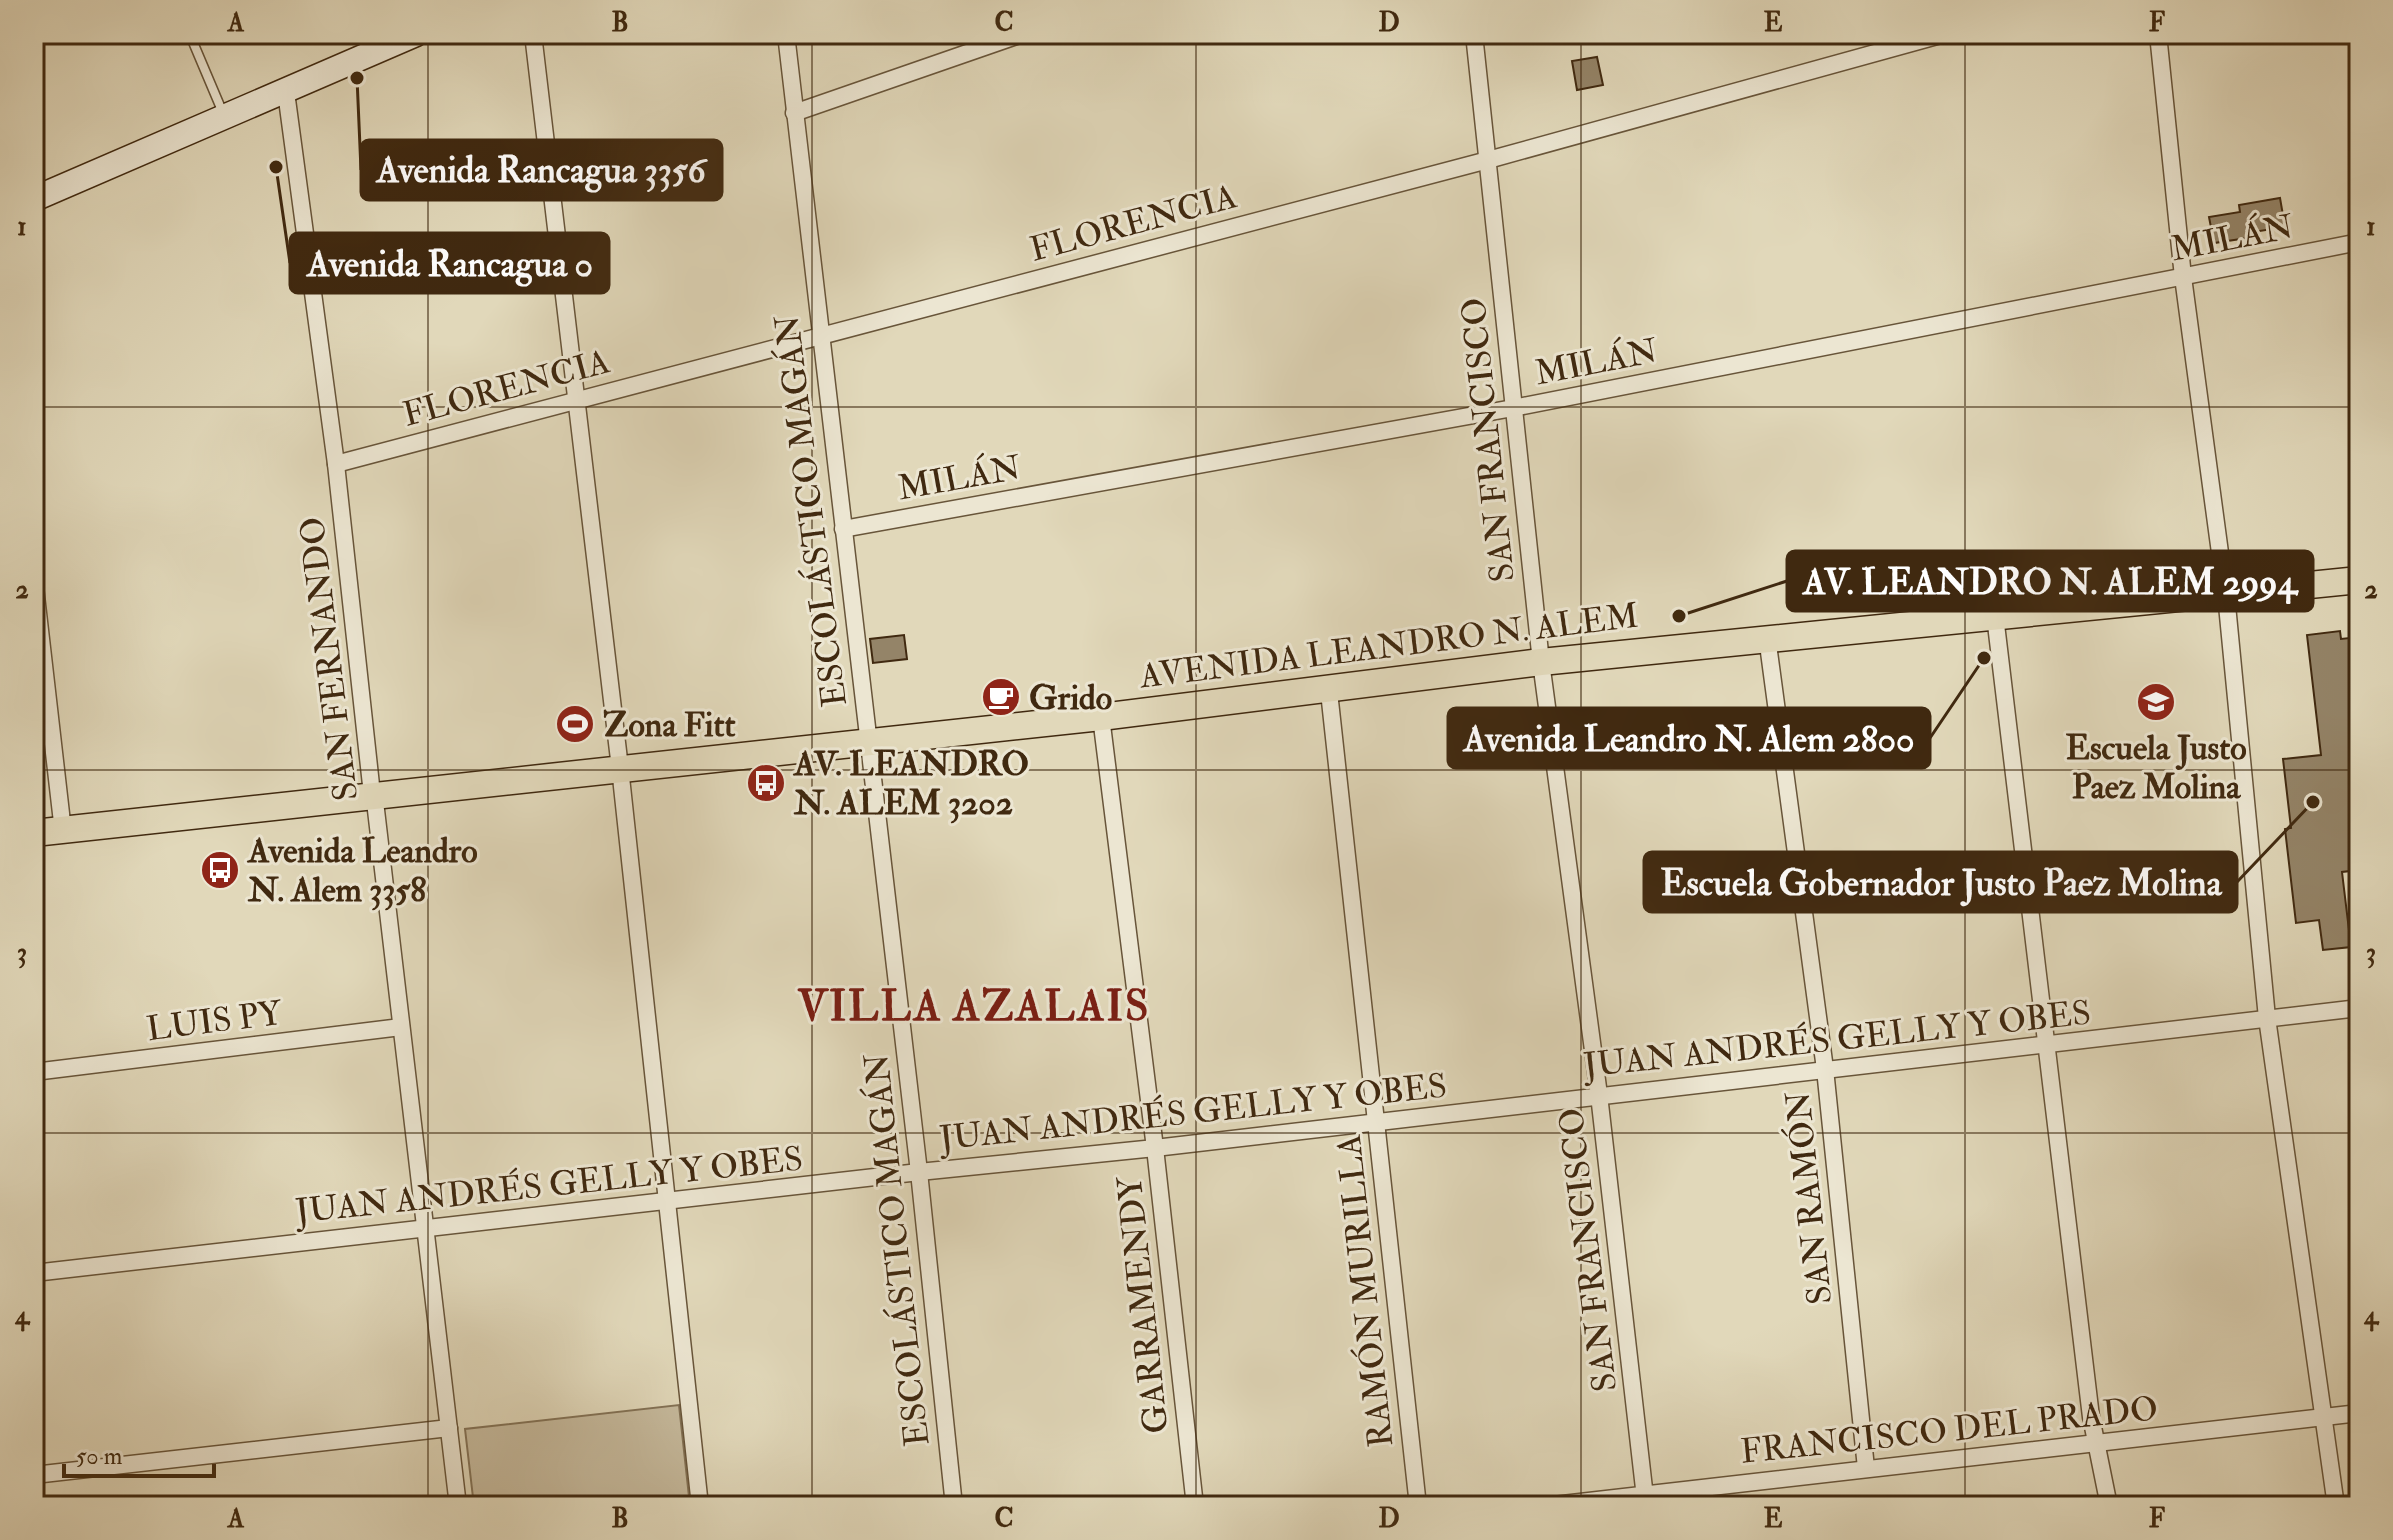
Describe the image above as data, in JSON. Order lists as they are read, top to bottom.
{
  "streets": {
    "main road": ["AVENIDA LEANDRO N. ALEM"],
    "street": [
      "FLORENCIA",
      "MILÁN",
      "SAN FRANCISCO",
      "ESCOLÁSTICO MAGÁN",
      "SAN FERNANDO",
      "LUIS PY",
      "JUAN ANDRÉS GELLY Y OBES",
      "SAN RAMÓN",
      "RAMÓN MURILLA",
      "GARRAMENDY",
      "FRANCISCO DEL PRADO"
    ]
  },
  "crossings": [
    ["FLORENCIA", "SAN FRANCISCO"],
    ["FLORENCIA", "ESCOLÁSTICO MAGÁN"],
    ["FLORENCIA", "SAN FERNANDO"],
    ["MILÁN", "SAN FRANCISCO"],
    ["MILÁN", "ESCOLÁSTICO MAGÁN"],
    ["SAN FRANCISCO", "AVENIDA LEANDRO N. ALEM"],
    ["SAN FRANCISCO", "JUAN ANDRÉS GELLY Y OBES"],
    ["SAN FRANCISCO", "FRANCISCO DEL PRADO"],
    ["ESCOLÁSTICO MAGÁN", "AVENIDA LEANDRO N. ALEM"],
    ["ESCOLÁSTICO MAGÁN", "JUAN ANDRÉS GELLY Y OBES"],
    ["AVENIDA LEANDRO N. ALEM", "SAN FERNANDO"],
    ["AVENIDA LEANDRO N. ALEM", "SAN RAMÓN"],
    ["AVENIDA LEANDRO N. ALEM", "RAMÓN MURILLA"],
    ["AVENIDA LEANDRO N. ALEM", "GARRAMENDY"],
    ["SAN FERNANDO", "LUIS PY"],
    ["SAN FERNANDO", "JUAN ANDRÉS GELLY Y OBES"],
    ["JUAN ANDRÉS GELLY Y OBES", "SAN RAMÓN"],
    ["JUAN ANDRÉS GELLY Y OBES", "RAMÓN MURILLA"],
    ["JUAN ANDRÉS GELLY Y OBES", "GARRAMENDY"],
    ["SAN RAMÓN", "FRANCISCO DEL PRADO"]
  ],
  "districts": ["VILLA AZALAIS"],
  "places": {
    "other": [
      "Avenida Rancagua 3356",
      "Avenida Rancagua 0",
      "AV. LEANDRO N. ALEM 2994",
      "Avenida Leandro N. Alem 2800",
      "Escuela Gobernador Justo Paez Molina"
    ],
    "cafe": ["Grido"],
    "school or university": ["Escuela Justo Paez Molina"],
    "sports": ["Zona Fitt"],
    "bus stop": ["AV. LEANDRO N. ALEM 3202", "Avenida Leandro N. Alem 3358"]
  },
  "scale_bar": "50 m",
  "grid": {
    "columns": [
      "A",
      "B",
      "C",
      "D",
      "E",
      "F"
    ],
    "rows": [
      "1",
      "2",
      "3",
      "4"
    ]
  }
}
